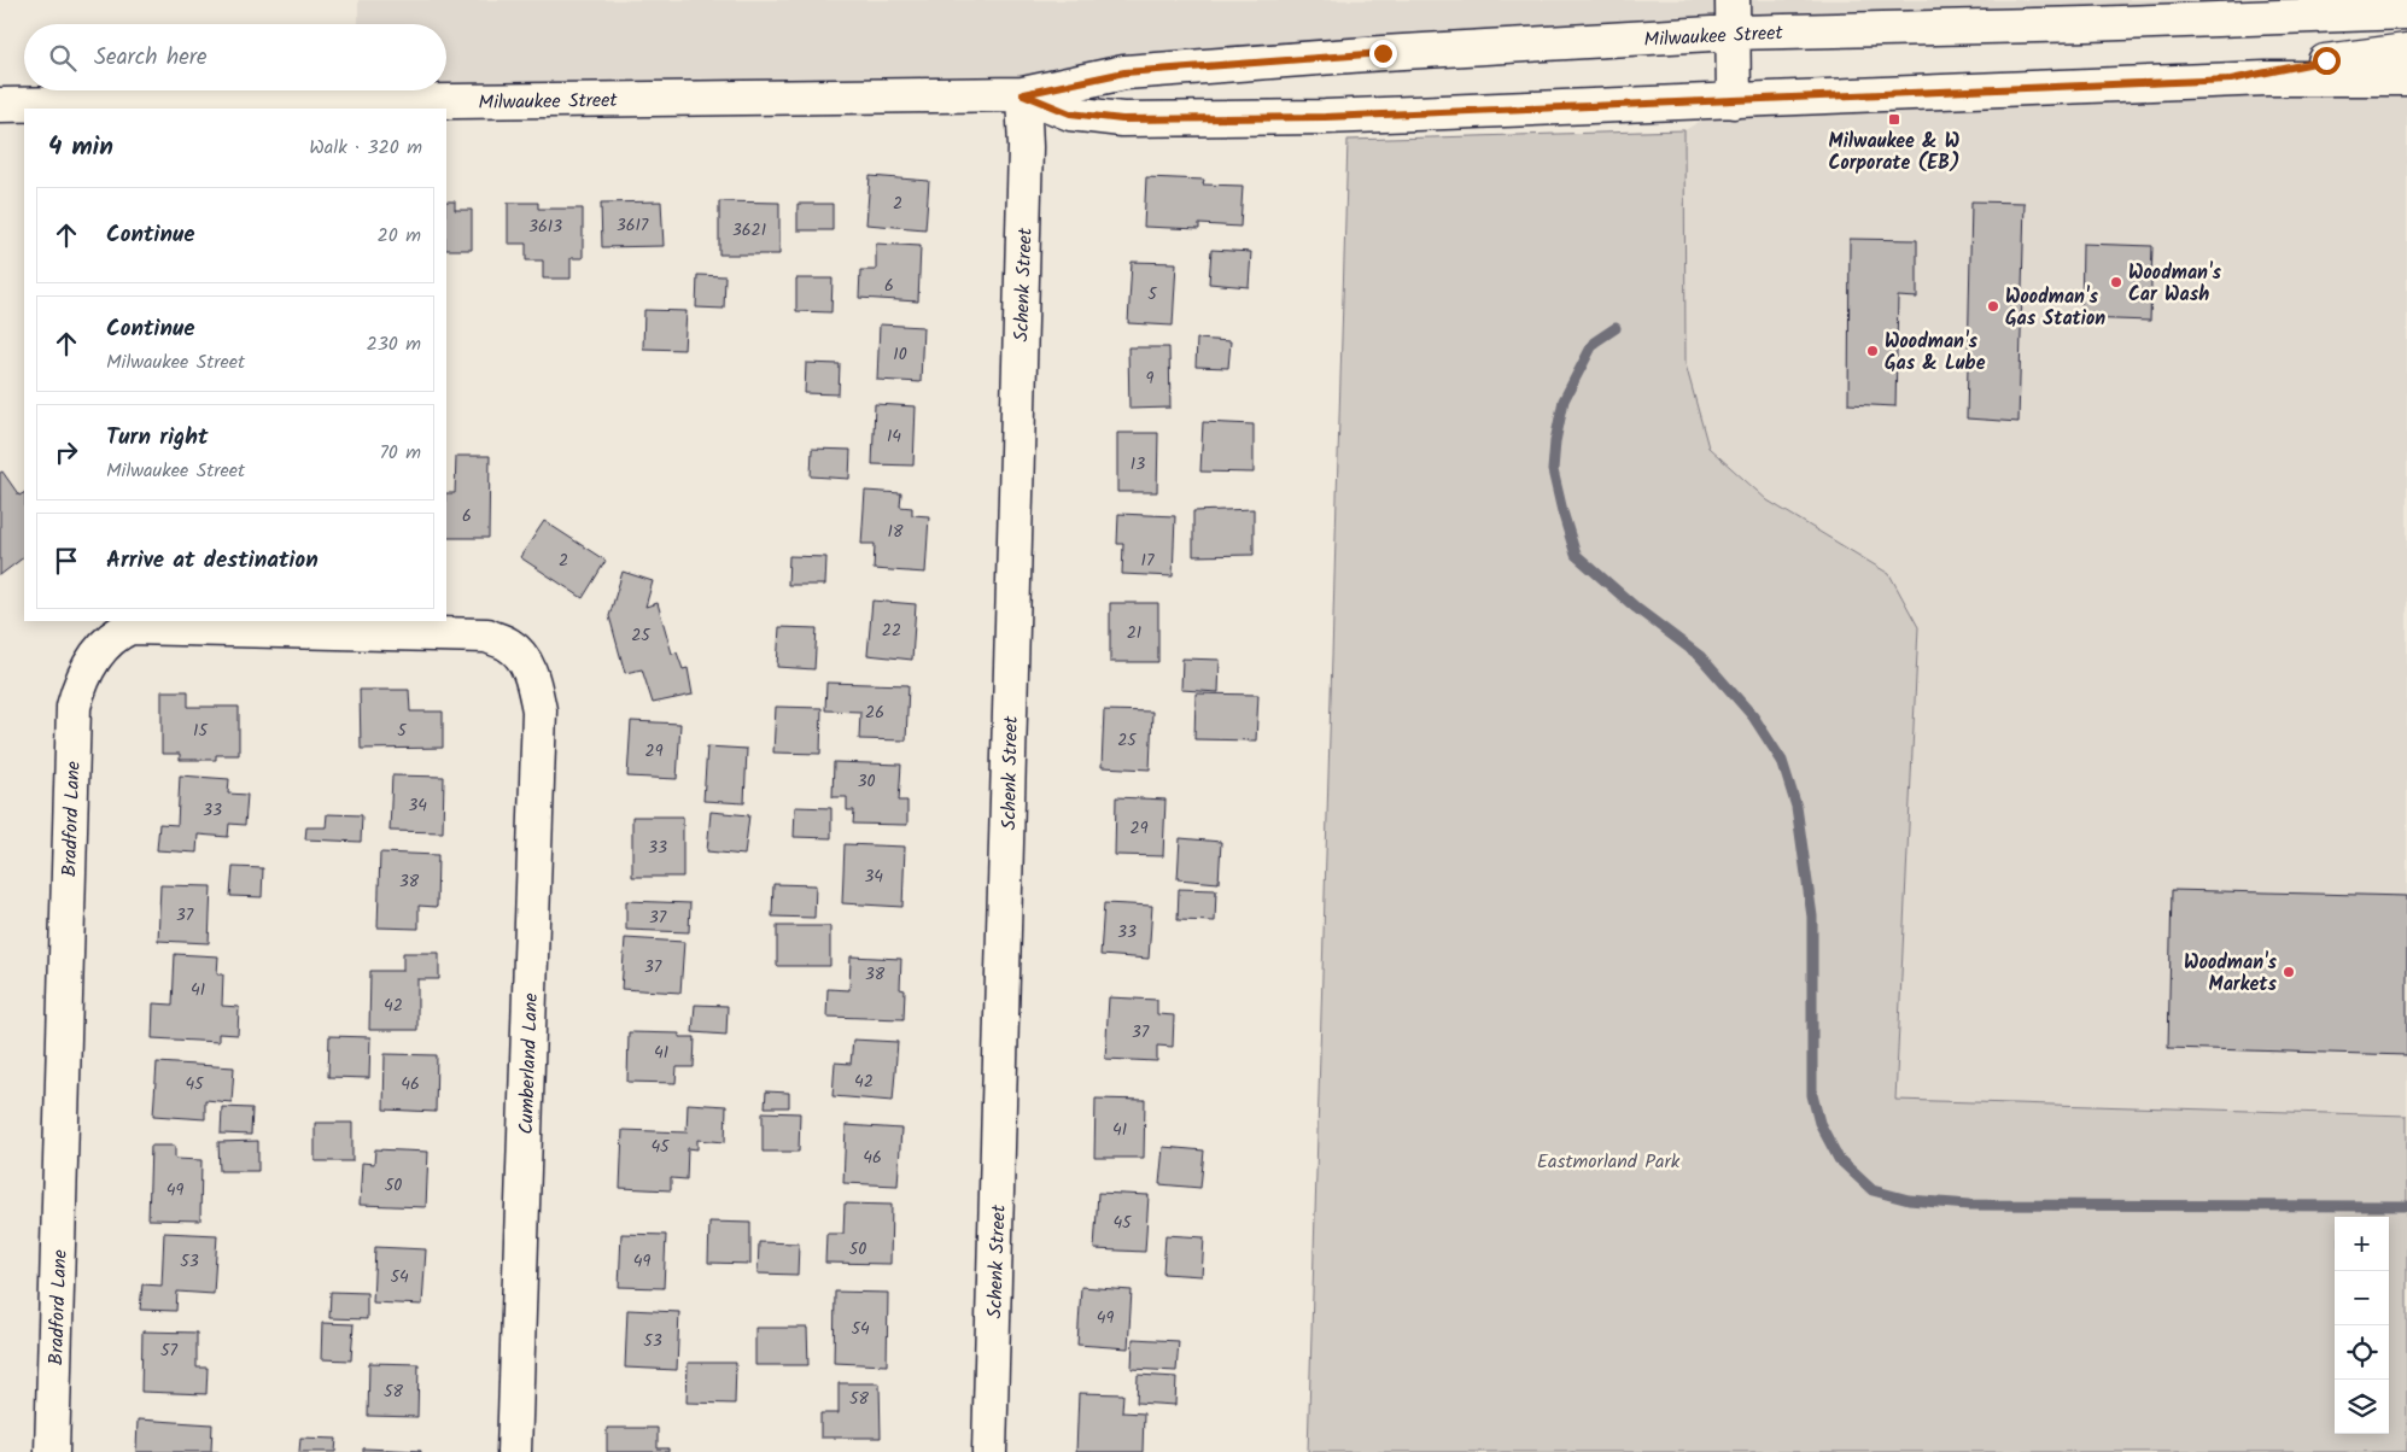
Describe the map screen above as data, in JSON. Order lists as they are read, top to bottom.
{
  "streets": {
    "street": [
      "Milwaukee Street",
      "Schenk Street",
      "Bradford Lane",
      "Cumberland Lane"
    ]
  },
  "crossings": [
    ["Milwaukee Street", "Schenk Street"],
    ["Bradford Lane", "Cumberland Lane"]
  ],
  "parks": ["Eastmorland Park"],
  "places": {
    "transit": ["Milwaukee & W Corporate (EB)"],
    "other": [
      "Woodman's Car Wash",
      "Woodman's Gas Station",
      "Woodman's Gas & Lube",
      "Woodman's Markets"
    ]
  },
  "house_numbers": [
    "2",
    "3617",
    "3613",
    "3621",
    "6",
    "5",
    "10",
    "9",
    "14",
    "13",
    "6",
    "18",
    "2",
    "17",
    "22",
    "21",
    "25",
    "26",
    "15",
    "5",
    "25",
    "29",
    "30",
    "34",
    "33",
    "29",
    "33",
    "34",
    "38",
    "37",
    "37",
    "33",
    "37",
    "38",
    "41",
    "42",
    "37",
    "41",
    "42",
    "45",
    "46",
    "41",
    "45",
    "46",
    "50",
    "49",
    "45",
    "50",
    "53",
    "49",
    "54",
    "49",
    "54",
    "53",
    "57",
    "58",
    "58"
  ],
  "page": {
    "search": "Search here",
    "heading": ["4 min", "Walk · 320 m"],
    "list": [
      ["Continue", "20 m"],
      ["Continue", "Milwaukee Street", "230 m"],
      ["Turn right", "Milwaukee Street", "70 m"],
      "Arrive at destination"
    ],
    "map_buttons": ["+", "−"]
  }
}
